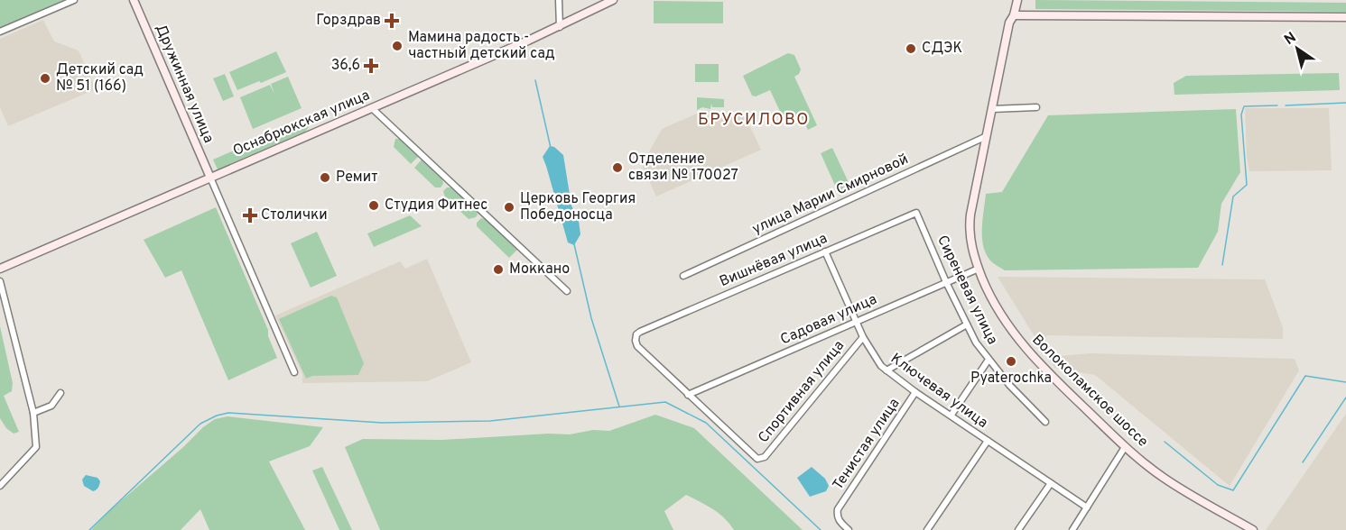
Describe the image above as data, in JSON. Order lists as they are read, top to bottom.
{
  "streets": {
    "main road": ["Дружинная улица", "Оснабрюкская улица", "Волоколамское шоссе"],
    "street": [
      "улица Марии Смирновой",
      "Вишнёвая улица",
      "Сиреневая улица",
      "Садовая улица",
      "Ключевая улица",
      "Спортивная улица",
      "Тенистая улица"
    ]
  },
  "crossings": [
    ["Дружинная улица", "Оснабрюкская улица"],
    ["улица Марии Смирновой", "Волоколамское шоссе"],
    ["Вишнёвая улица", "Сиреневая улица"],
    ["Вишнёвая улица", "Садовая улица"],
    ["Вишнёвая улица", "Ключевая улица"],
    ["Вишнёвая улица", "Спортивная улица"],
    ["Сиреневая улица", "Садовая улица"],
    ["Садовая улица", "Ключевая улица"],
    ["Садовая улица", "Волоколамское шоссе"],
    ["Садовая улица", "Спортивная улица"],
    ["Ключевая улица", "Спортивная улица"],
    ["Ключевая улица", "Тенистая улица"]
  ],
  "districts": ["БРУСИЛОВО"],
  "places": {
    "health": ["Горздрав", "36,6", "Столички"],
    "other": [
      "Мамина радость - частный детский сад",
      "СДЭК",
      "Детский сад № 51 (166)",
      "Отделение связи № 170027",
      "Ремит",
      "Студия Фитнес",
      "Церковь Георгия Победоносца",
      "Моккано",
      "Pyaterochka"
    ]
  },
  "north": "top left"
}
